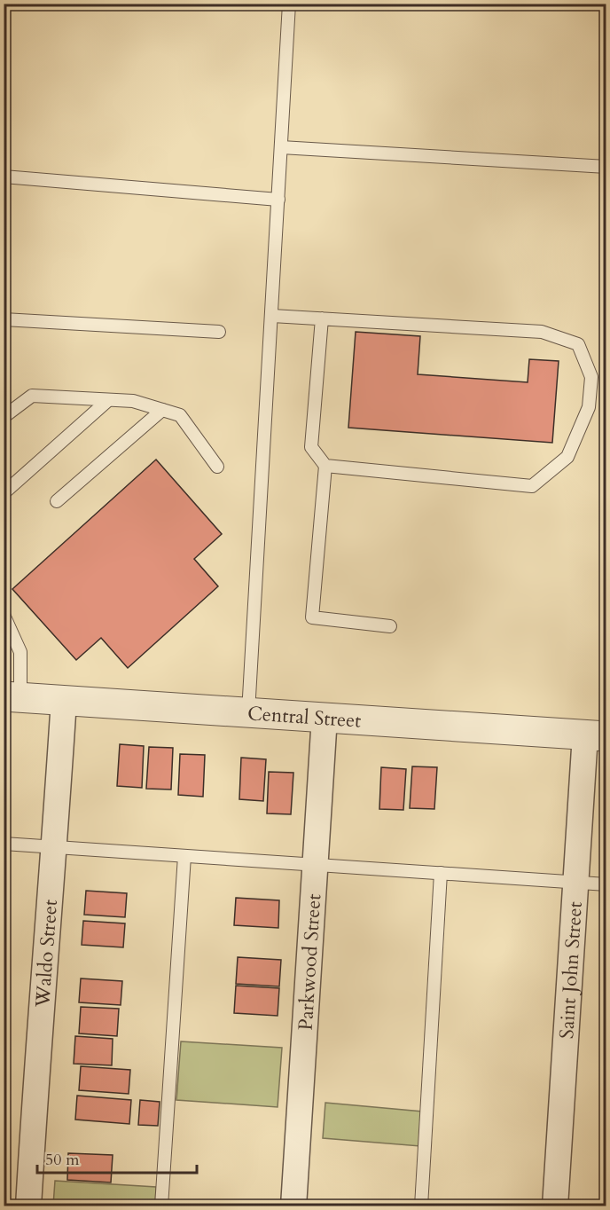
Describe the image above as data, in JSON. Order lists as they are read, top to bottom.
{
  "streets": {
    "street": [
      "Central Street",
      "Waldo Street",
      "Parkwood Street",
      "Saint John Street"
    ]
  },
  "crossings": [
    ["Central Street", "Waldo Street"],
    ["Central Street", "Parkwood Street"],
    ["Central Street", "Saint John Street"]
  ],
  "scale_bar": "50 m"
}
